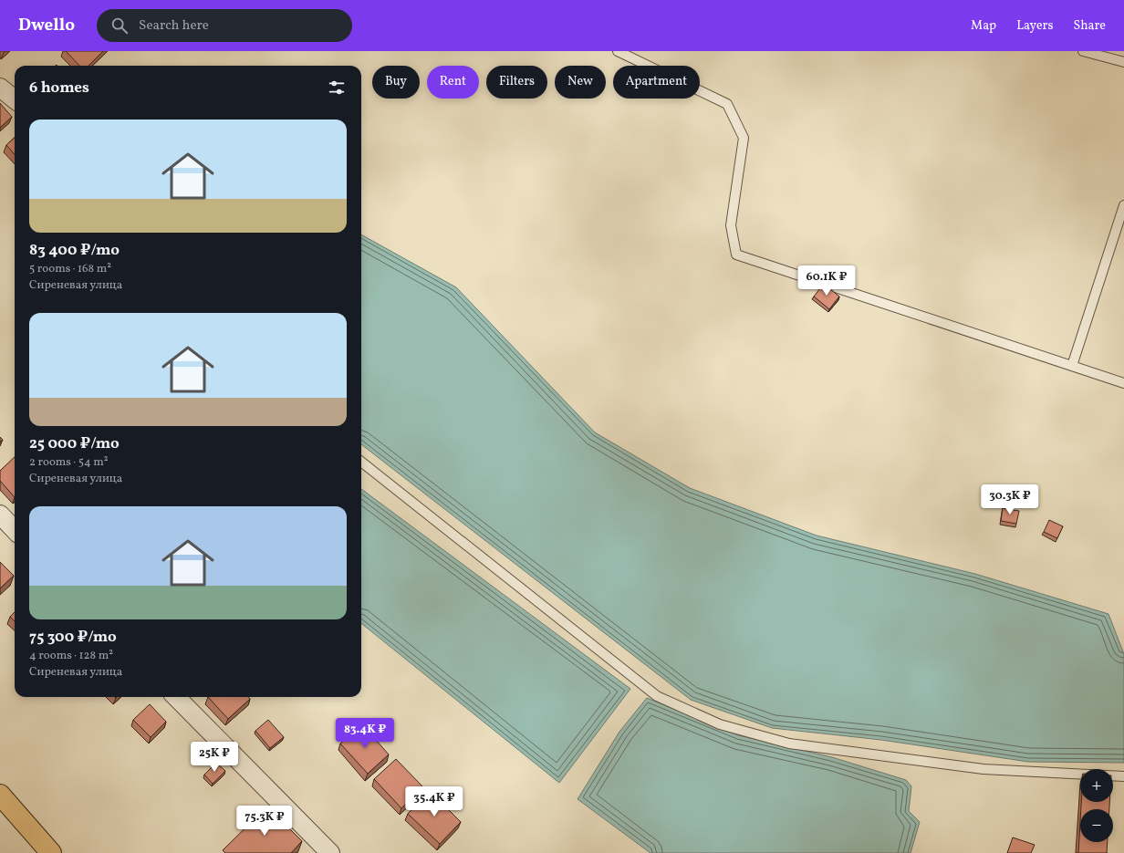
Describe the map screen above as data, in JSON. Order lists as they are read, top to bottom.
{
  "page": {
    "header": "Dwello",
    "search": "Search here",
    "nav": ["Map", "Layers", "Share"],
    "chip": [
      "Buy",
      "Rent",
      "Filters",
      "New",
      "Apartment"
    ],
    "heading": "6 homes",
    "list": [
      {
        "name": "83 400 ₽/mo",
        "note": "5 rooms · 168 m² · Сиреневая улица"
      },
      {
        "name": "25 000 ₽/mo",
        "note": "2 rooms · 54 m² · Сиреневая улица"
      },
      {
        "name": "75 300 ₽/mo",
        "note": "4 rooms · 128 m² · Сиреневая улица"
      }
    ],
    "price": [
      "60.1K ₽",
      "30.3K ₽",
      "83.4K ₽",
      "25K ₽",
      "35.4K ₽",
      "75.3K ₽"
    ],
    "map_buttons": ["+", "−"]
  }
}
